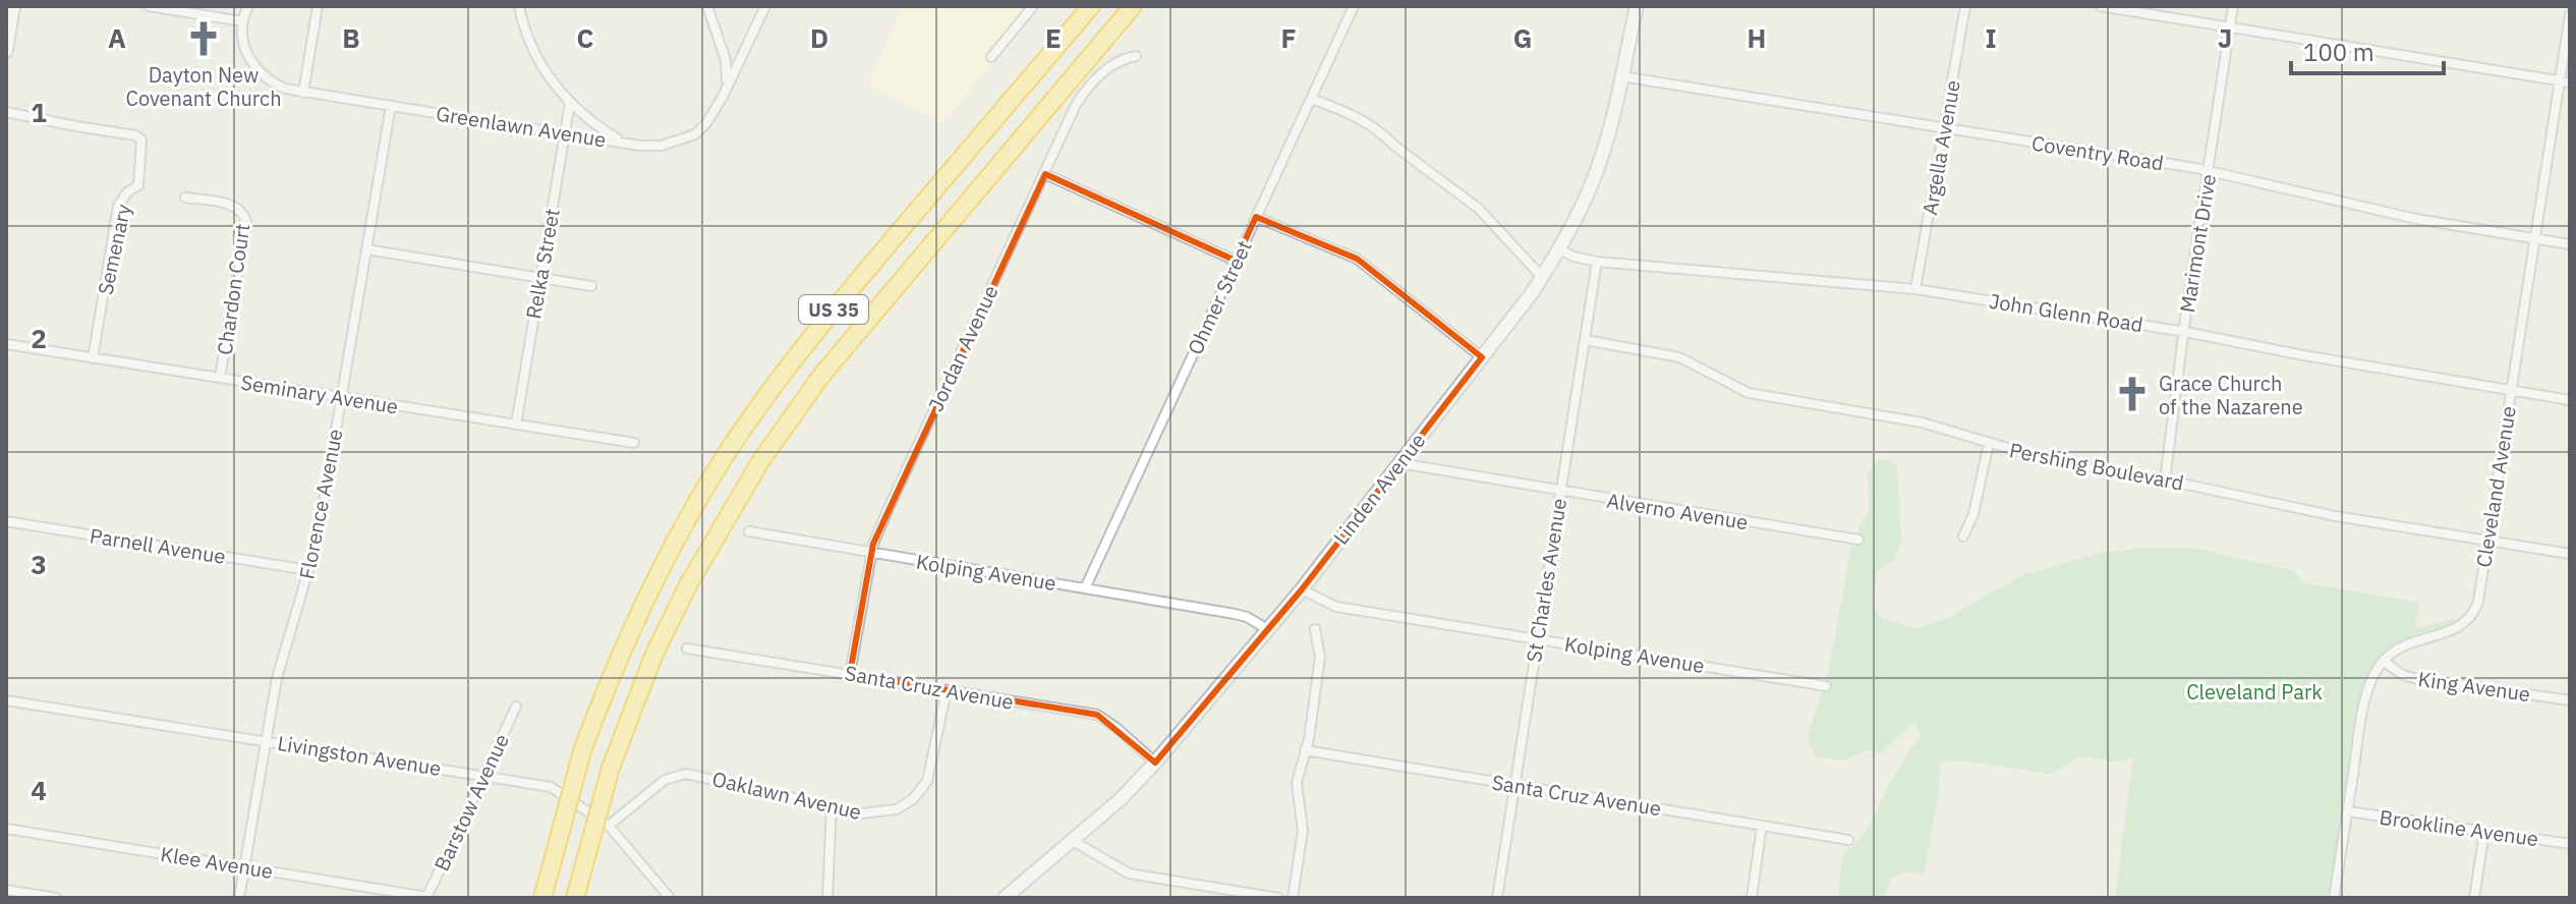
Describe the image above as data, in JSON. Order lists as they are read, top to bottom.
{
  "streets": {
    "highway": ["US 35"],
    "main road": ["Linden Avenue"],
    "street": [
      "Greenlawn Avenue",
      "Argella Avenue",
      "Coventry Road",
      "Marimont Drive",
      "Semenary",
      "Relka Street",
      "Chardon Court",
      "Ohmer Street",
      "John Glenn Road",
      "Jordan Avenue",
      "Seminary Avenue",
      "Pershing Boulevard",
      "Cleveland Avenue",
      "Florence Avenue",
      "Alverno Avenue",
      "Parnell Avenue",
      "Kolping Avenue",
      "St Charles Avenue",
      "King Avenue",
      "Santa Cruz Avenue",
      "Livingston Avenue",
      "Oaklawn Avenue",
      "Barstow Avenue",
      "Brookline Avenue",
      "Klee Avenue"
    ]
  },
  "crossings": [
    ["Greenlawn Avenue", "Relka Street"],
    ["Greenlawn Avenue", "Florence Avenue"],
    ["Argella Avenue", "Coventry Road"],
    ["Argella Avenue", "John Glenn Road"],
    ["Coventry Road", "Marimont Drive"],
    ["Coventry Road", "Cleveland Avenue"],
    ["Coventry Road", "Linden Avenue"],
    ["Marimont Drive", "John Glenn Road"],
    ["Marimont Drive", "Pershing Boulevard"],
    ["Semenary", "Seminary Avenue"],
    ["Relka Street", "Seminary Avenue"],
    ["Chardon Court", "Seminary Avenue"],
    ["Ohmer Street", "Kolping Avenue"],
    ["John Glenn Road", "Cleveland Avenue"],
    ["John Glenn Road", "Linden Avenue"],
    ["John Glenn Road", "St Charles Avenue"],
    ["Jordan Avenue", "Kolping Avenue"],
    ["Jordan Avenue", "Santa Cruz Avenue"],
    ["Seminary Avenue", "Florence Avenue"],
    ["Pershing Boulevard", "Cleveland Avenue"],
    ["Pershing Boulevard", "St Charles Avenue"],
    ["Cleveland Avenue", "King Avenue"],
    ["Linden Avenue", "Alverno Avenue"],
    ["Linden Avenue", "Kolping Avenue"],
    ["Linden Avenue", "Santa Cruz Avenue"],
    ["Florence Avenue", "Parnell Avenue"],
    ["Florence Avenue", "Livingston Avenue"],
    ["Florence Avenue", "Klee Avenue"],
    ["Alverno Avenue", "St Charles Avenue"],
    ["Kolping Avenue", "St Charles Avenue"],
    ["St Charles Avenue", "Santa Cruz Avenue"],
    ["Santa Cruz Avenue", "Oaklawn Avenue"],
    ["Livingston Avenue", "Oaklawn Avenue"],
    ["Livingston Avenue", "Barstow Avenue"],
    ["Barstow Avenue", "Klee Avenue"]
  ],
  "parks": ["Cleveland Park"],
  "places": {
    "church": ["Dayton New Covenant Church", "Grace Church of the Nazarene"]
  },
  "scale_bar": "100 m",
  "grid": {
    "columns": [
      "A",
      "B",
      "C",
      "D",
      "E",
      "F",
      "G",
      "H",
      "I",
      "J"
    ],
    "rows": [
      "1",
      "2",
      "3",
      "4"
    ]
  }
}
